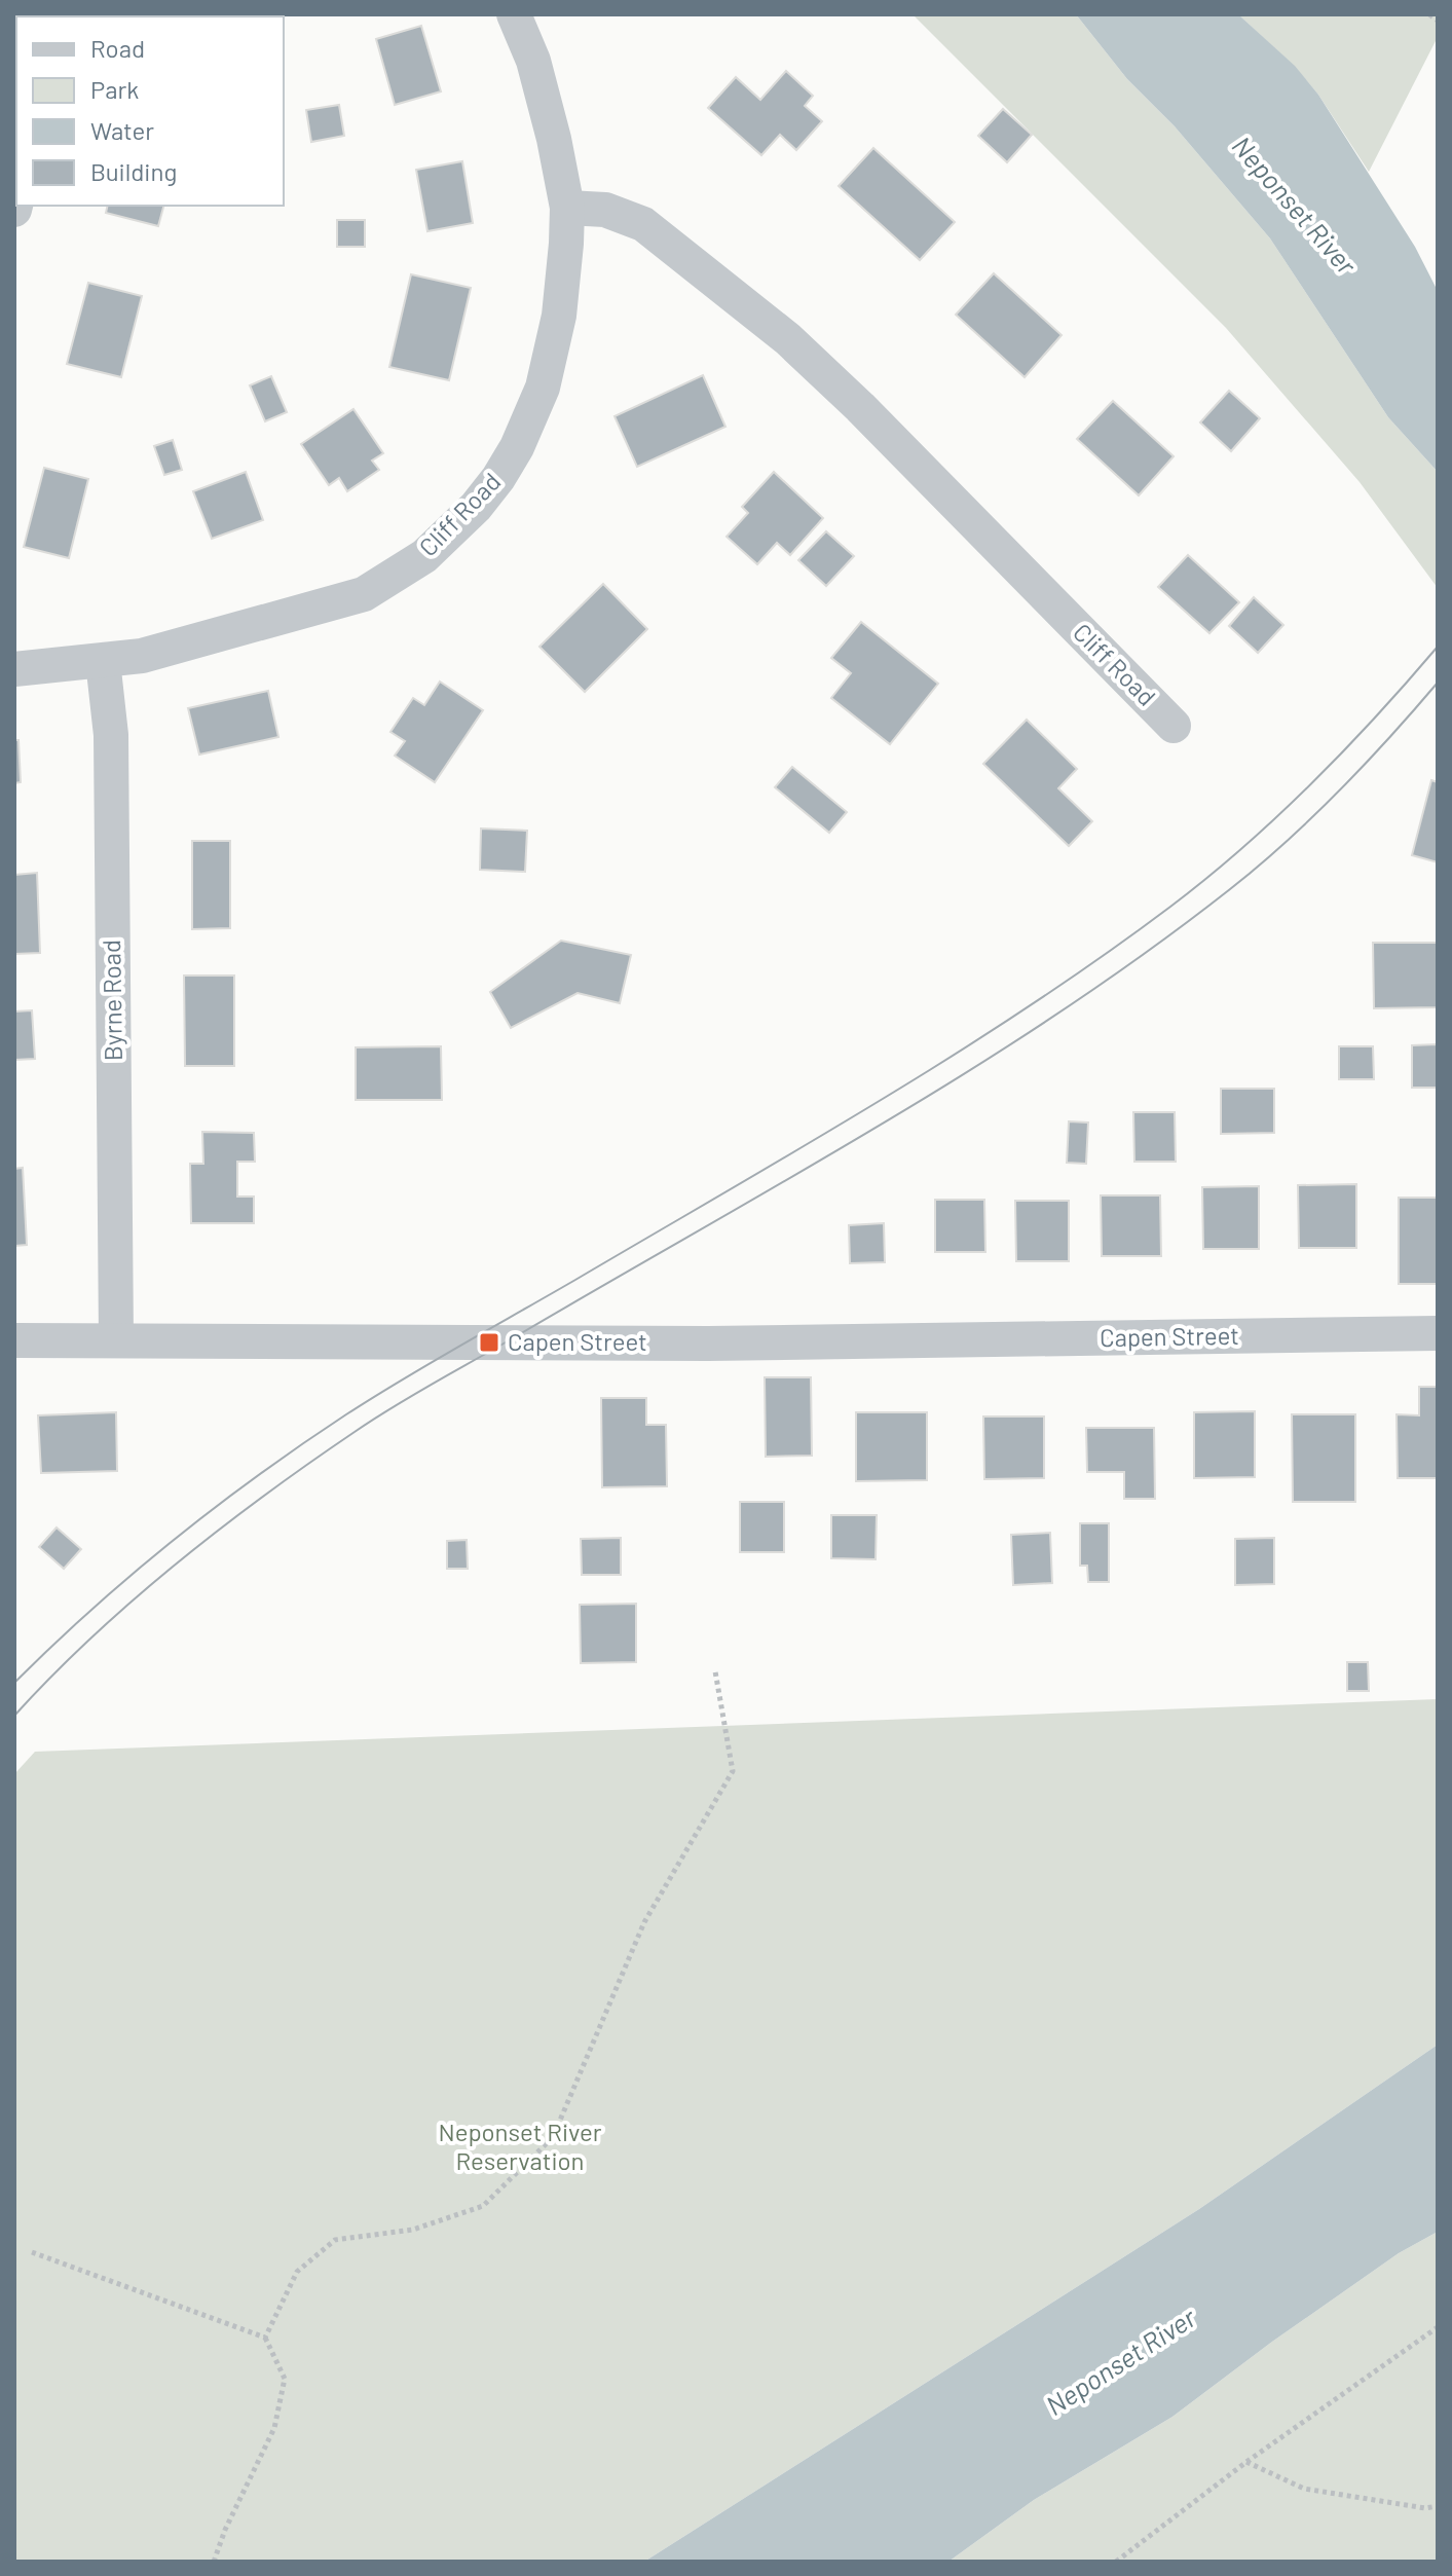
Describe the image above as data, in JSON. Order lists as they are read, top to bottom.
{
  "streets": {
    "street": ["Cliff Road", "Byrne Road", "Capen Street"]
  },
  "crossings": [
    ["Cliff Road", "Byrne Road"],
    ["Byrne Road", "Capen Street"]
  ],
  "water": ["Neponset River"],
  "parks": ["Neponset River Reservation"],
  "places": {
    "transit": ["Capen Street"]
  },
  "legend": [
    "Road",
    "Park",
    "Water",
    "Building"
  ]
}
